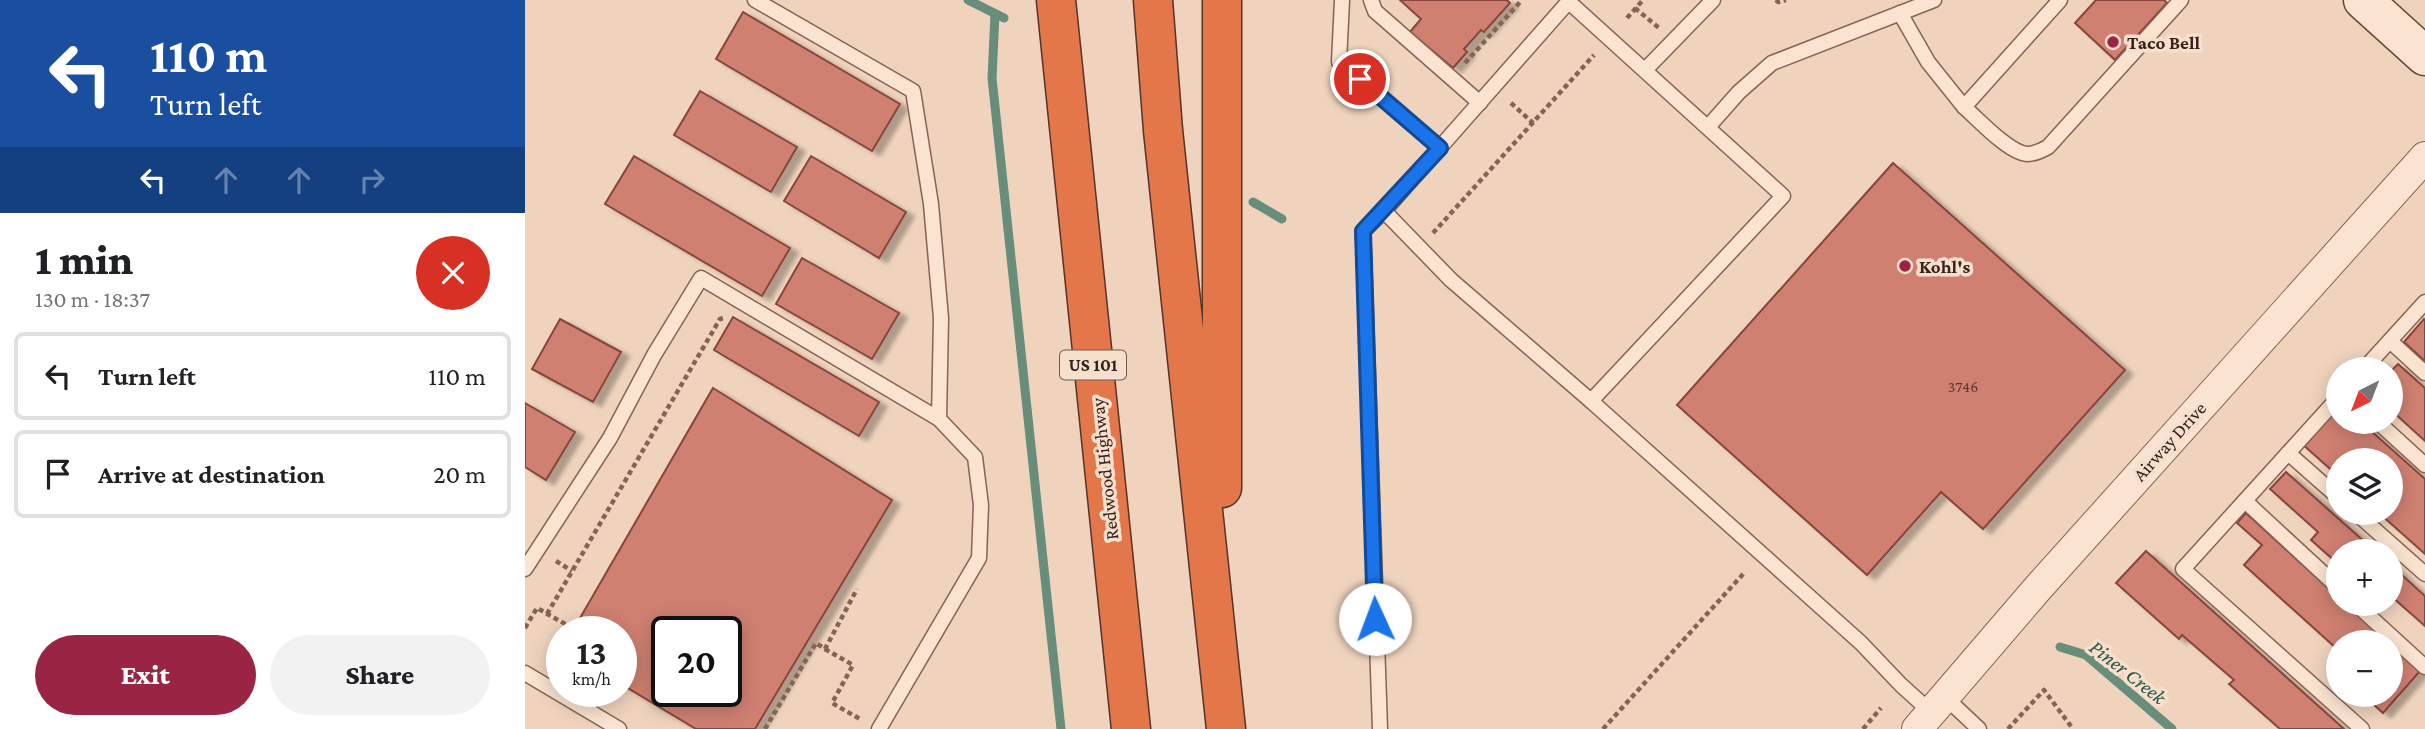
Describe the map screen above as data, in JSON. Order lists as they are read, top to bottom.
{
  "streets": {
    "highway": ["US 101", "Redwood Highway"],
    "street": ["Airway Drive"]
  },
  "water": ["Piner Creek"],
  "places": ["Taco Bell", "Kohl's"],
  "house_numbers": ["3746"],
  "north": "bottom left",
  "page": {
    "turn": ["110 m", "Turn left"],
    "heading": ["1 min", "130 m · 18:37"],
    "list": [
      {
        "name": "Turn left",
        "value": "110 m"
      },
      {
        "name": "Arrive at destination",
        "value": "20 m"
      }
    ],
    "map_buttons": ["+", "−"],
    "speed": "13 km/h",
    "limit": "20",
    "buttons": ["Exit", "Share"]
  }
}
